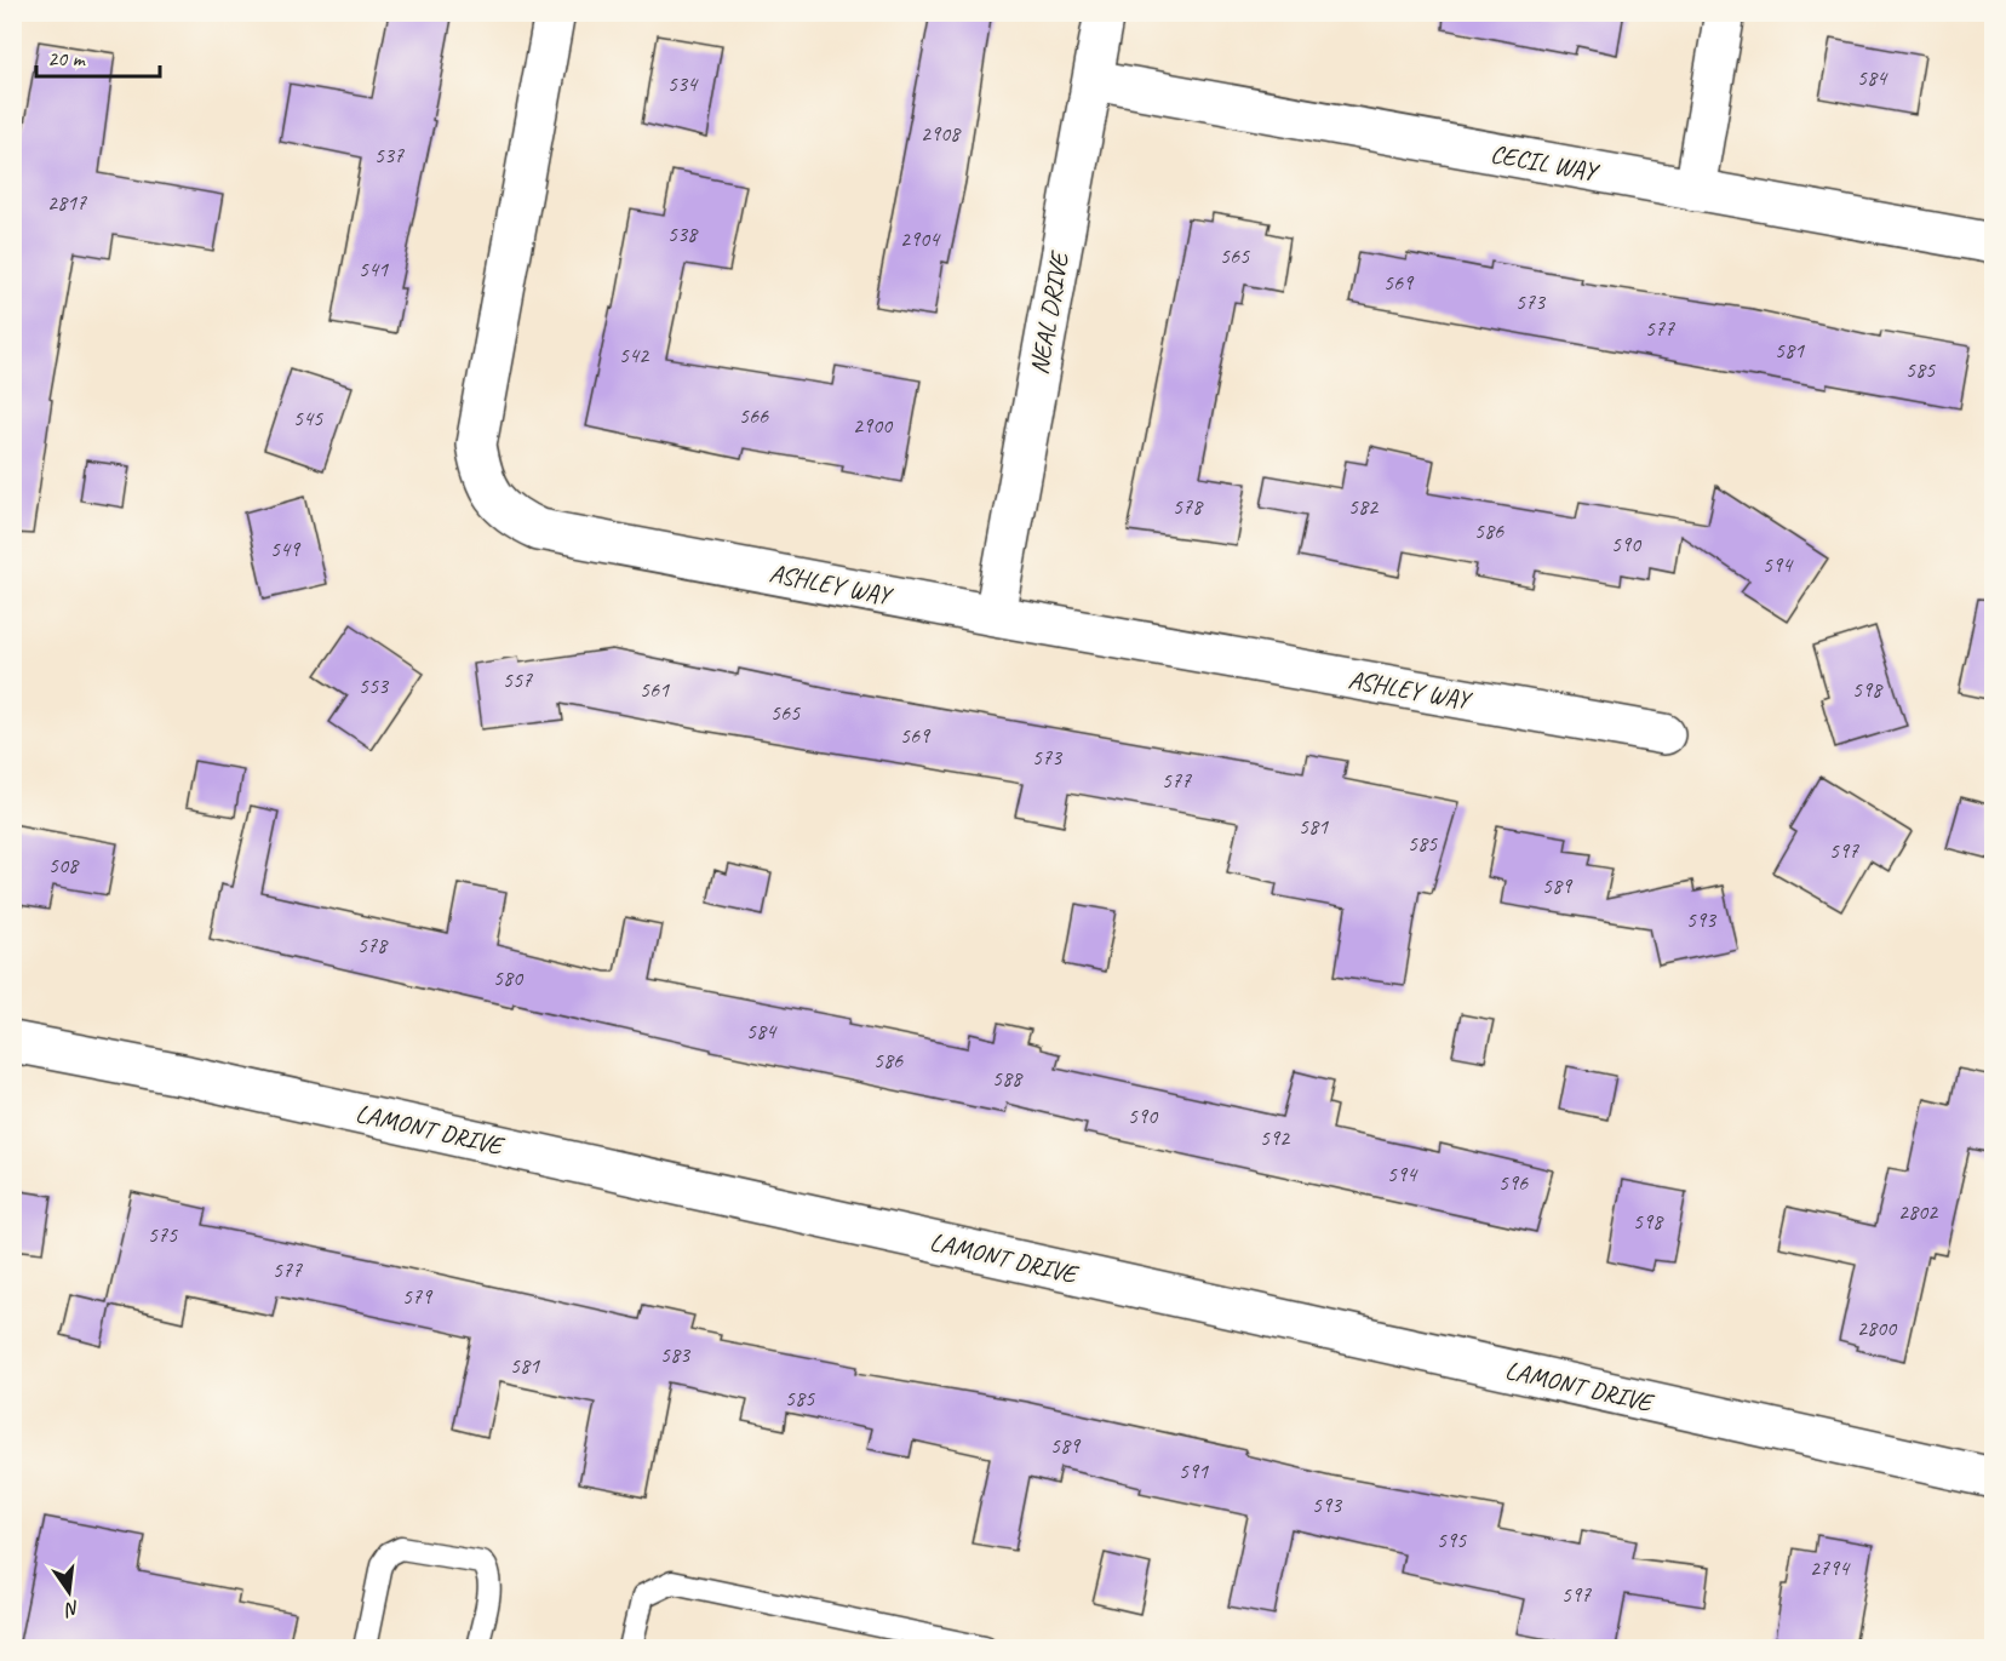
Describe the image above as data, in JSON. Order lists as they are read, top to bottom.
{
  "streets": {
    "street": [
      "CECIL WAY",
      "NEAL DRIVE",
      "ASHLEY WAY",
      "LAMONT DRIVE"
    ]
  },
  "crossings": [
    ["CECIL WAY", "NEAL DRIVE"],
    ["NEAL DRIVE", "ASHLEY WAY"]
  ],
  "house_numbers": [
    "584",
    "534",
    "2908",
    "537",
    "2817",
    "538",
    "2904",
    "565",
    "541",
    "569",
    "573",
    "577",
    "581",
    "542",
    "585",
    "566",
    "545",
    "2900",
    "578",
    "582",
    "586",
    "590",
    "549",
    "594",
    "557",
    "553",
    "561",
    "598",
    "565",
    "569",
    "573",
    "577",
    "581",
    "585",
    "597",
    "508",
    "589",
    "593",
    "578",
    "580",
    "584",
    "586",
    "588",
    "590",
    "592",
    "594",
    "596",
    "2802",
    "598",
    "575",
    "577",
    "579",
    "2800",
    "583",
    "581",
    "585",
    "589",
    "591",
    "593",
    "595",
    "2794",
    "597"
  ],
  "scale_bar": "20 m",
  "north": "bottom"
}
